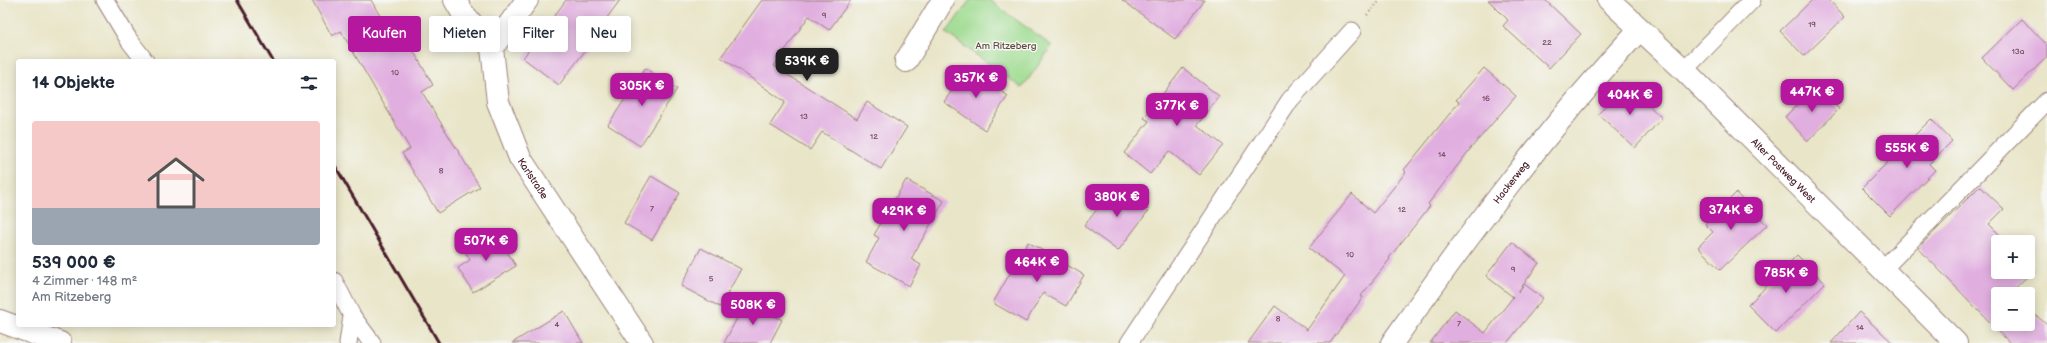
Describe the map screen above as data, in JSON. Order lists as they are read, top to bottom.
{
  "streets": {
    "street": ["Alter Postweg West", "Karlstraße", "Hackerweg"]
  },
  "crossings": [
    ["Alter Postweg West", "Hackerweg"]
  ],
  "parks": ["Am Ritzeberg"],
  "house_numbers": [
    "9",
    "19",
    "22",
    "13a",
    "10",
    "16",
    "13",
    "12",
    "14",
    "8",
    "7",
    "12",
    "10",
    "9",
    "5",
    "8",
    "7",
    "4",
    "14"
  ],
  "page": {
    "chip": [
      "Kaufen",
      "Mieten",
      "Filter",
      "Neu"
    ],
    "price": [
      "539K €",
      "357K €",
      "305K €",
      "447K €",
      "404K €",
      "377K €",
      "555K €",
      "380K €",
      "374K €",
      "429K €",
      "507K €",
      "464K €",
      "785K €",
      "508K €"
    ],
    "heading": "14 Objekte",
    "list": [
      {
        "name": "539 000 €",
        "note": "4 Zimmer · 148 m² · Am Ritzeberg"
      }
    ],
    "map_buttons": ["+", "−"]
  }
}
